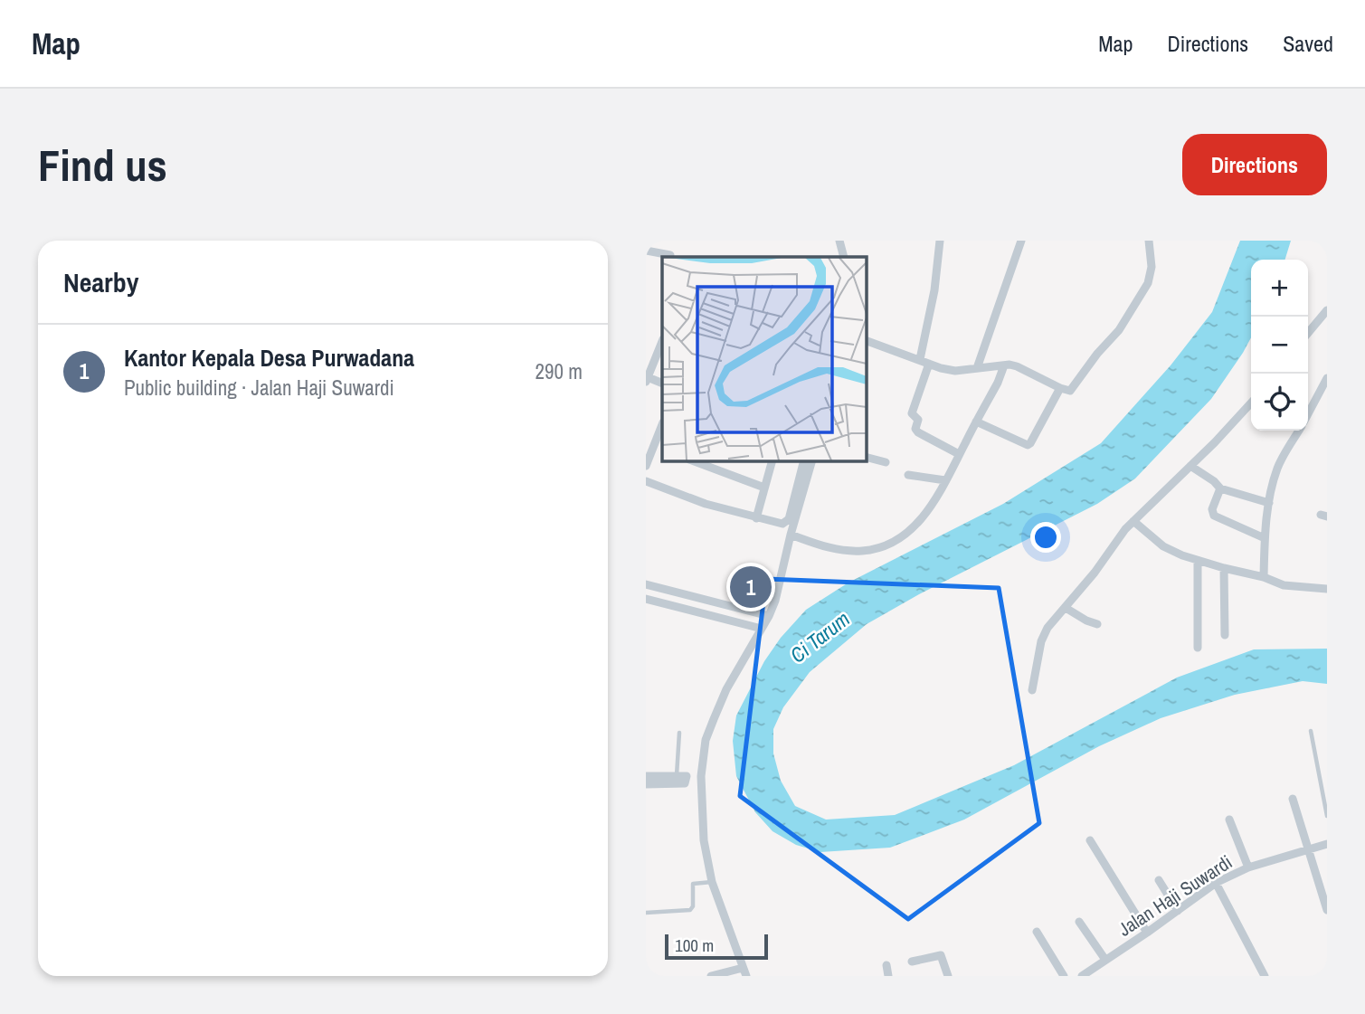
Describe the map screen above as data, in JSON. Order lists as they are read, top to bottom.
{
  "streets": {
    "street": ["Jalan Haji Suwardi"]
  },
  "water": ["Ci Tarum"],
  "scale_bar": "100 m",
  "page": {
    "header": "Map",
    "nav": ["Map", "Directions", "Saved"],
    "buttons": "Directions",
    "title": "Find us",
    "heading": "Nearby",
    "map_buttons": ["+", "−"],
    "list": [
      {
        "mark": "1",
        "name": "Kantor Kepala Desa Purwadana",
        "note": "Public building · Jalan Haji Suwardi",
        "value": "290 m"
      }
    ],
    "pins": "1",
    "scale": "100 m"
  }
}
